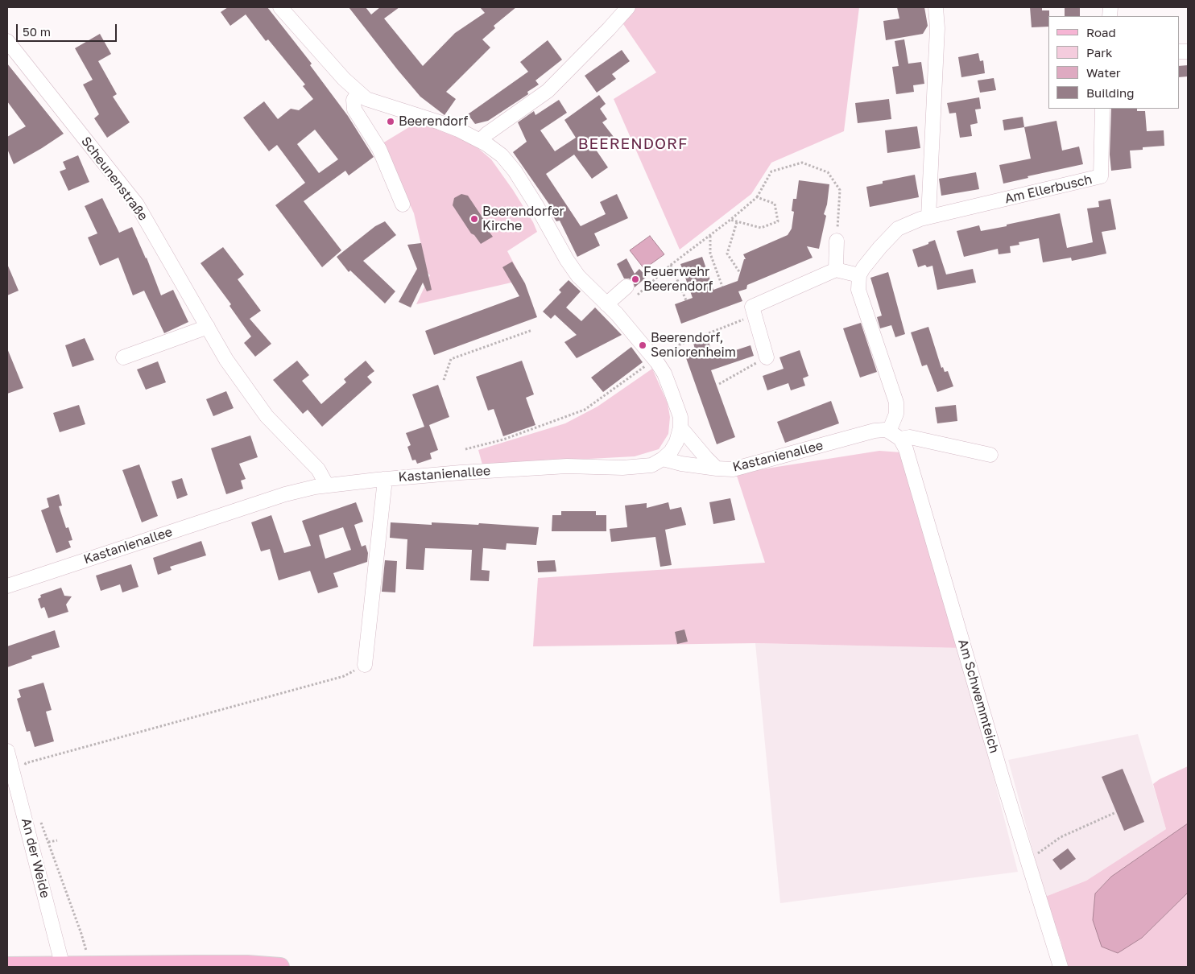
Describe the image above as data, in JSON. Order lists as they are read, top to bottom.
{
  "streets": {
    "street": [
      "Scheunenstraße",
      "Am Ellerbusch",
      "Kastanienallee",
      "Am Schwemmteich",
      "An der Weide"
    ]
  },
  "crossings": [
    ["Scheunenstraße", "Kastanienallee"],
    ["Kastanienallee", "Am Schwemmteich"]
  ],
  "districts": ["BEERENDORF"],
  "places": [
    "Beerendorf",
    "Beerendorfer Kirche",
    "Feuerwehr Beerendorf",
    "Beerendorf, Seniorenheim"
  ],
  "legend": [
    "Road",
    "Park",
    "Water",
    "Building"
  ],
  "scale_bar": "50 m"
}
